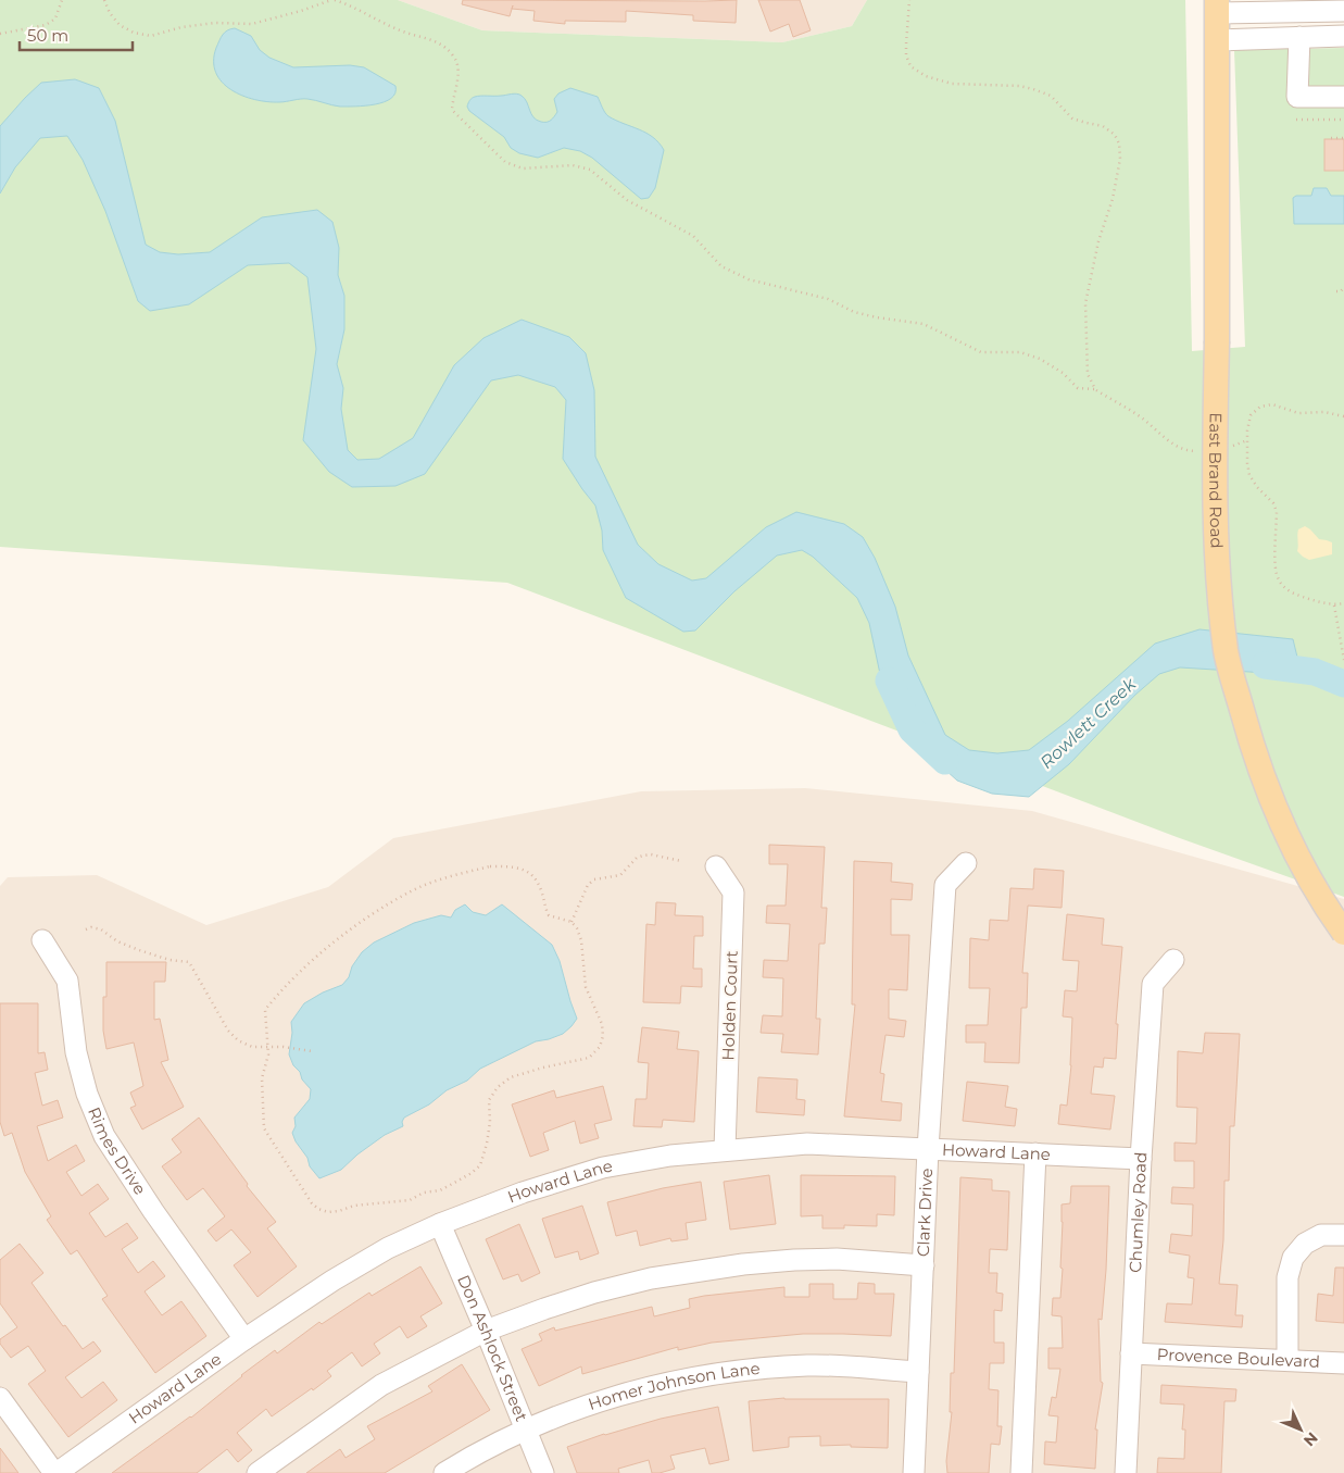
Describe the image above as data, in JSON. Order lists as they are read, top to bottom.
{
  "streets": {
    "main road": ["East Brand Road"],
    "street": [
      "Holden Court",
      "Rimes Drive",
      "Howard Lane",
      "Clark Drive",
      "Chumley Road",
      "Don Ashlock Street",
      "Provence Boulevard",
      "Homer Johnson Lane"
    ]
  },
  "crossings": [
    ["Holden Court", "Howard Lane"],
    ["Rimes Drive", "Howard Lane"],
    ["Howard Lane", "Clark Drive"],
    ["Howard Lane", "Chumley Road"],
    ["Howard Lane", "Don Ashlock Street"],
    ["Clark Drive", "Homer Johnson Lane"],
    ["Chumley Road", "Provence Boulevard"],
    ["Don Ashlock Street", "Homer Johnson Lane"]
  ],
  "water": ["Rowlett Creek"],
  "scale_bar": "50 m",
  "north": "bottom right"
}
